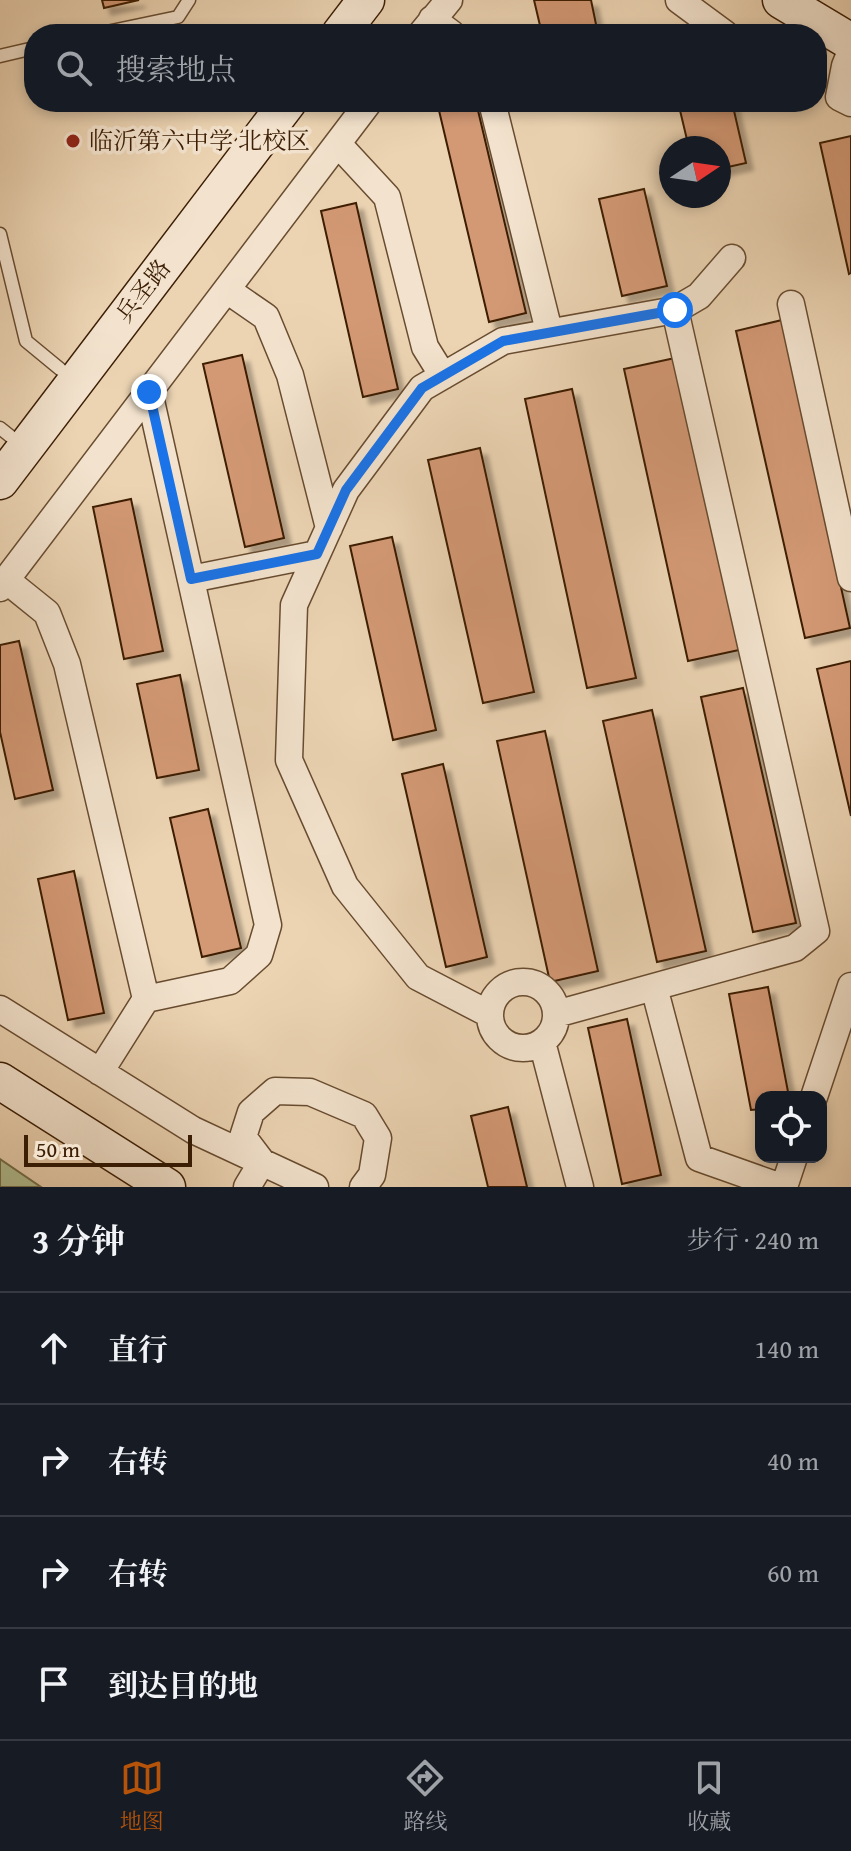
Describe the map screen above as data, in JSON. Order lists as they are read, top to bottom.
{
  "streets": {
    "main road": ["兵圣路"]
  },
  "places": ["临沂第六中学 北校区"],
  "scale_bar": "50 m",
  "north": "right",
  "page": {
    "search": "搜索地点",
    "scale": "50 m",
    "heading": ["3 分钟", "步行 · 240 m"],
    "list": [
      ["直行", "140 m"],
      ["右转", "40 m"],
      ["右转", "60 m"],
      "到达目的地"
    ],
    "nav": ["地图", "路线", "收藏"]
  }
}
